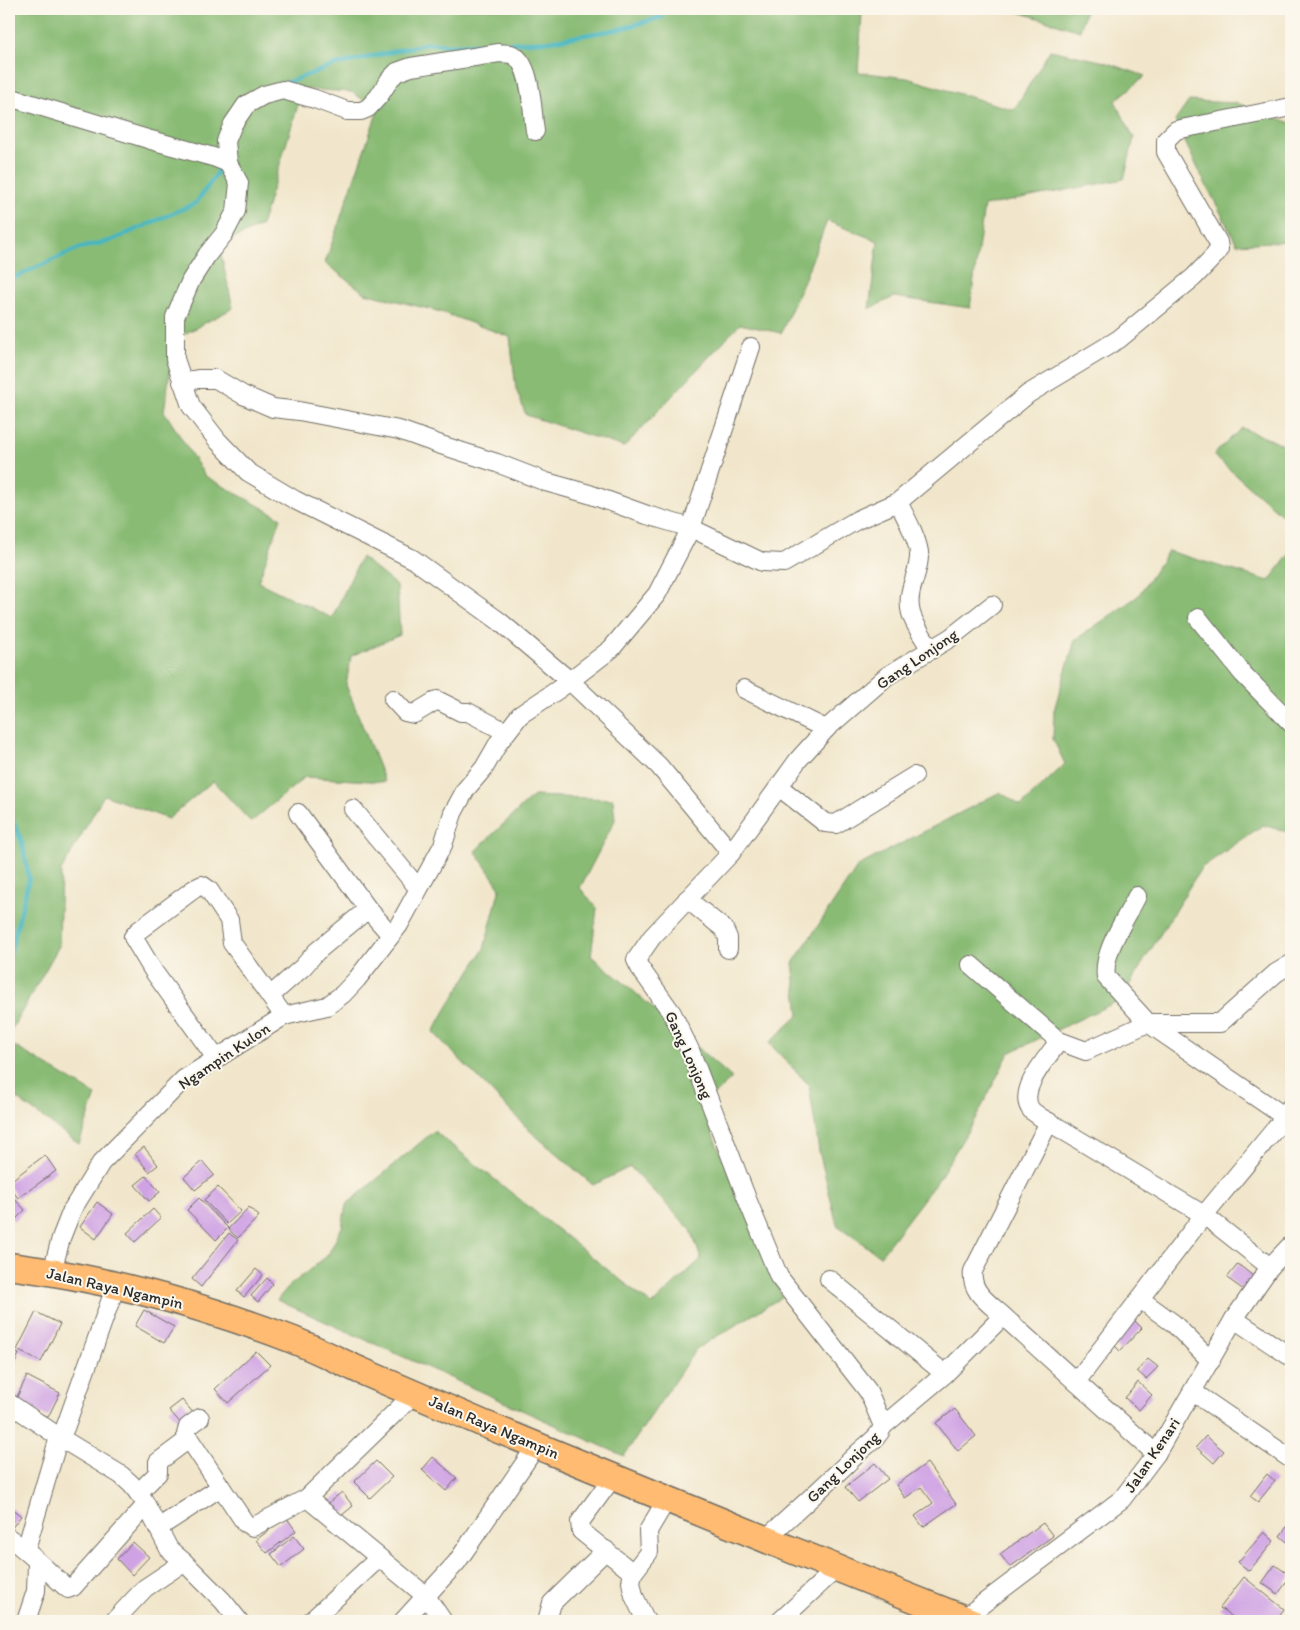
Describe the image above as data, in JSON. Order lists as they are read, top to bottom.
{
  "streets": {
    "main road": ["Jalan Raya Ngampin"],
    "street": ["Gang Lonjong", "Ngampin Kulon", "Jalan Kenari"]
  },
  "crossings": [
    ["Gang Lonjong", "Jalan Raya Ngampin"],
    ["Ngampin Kulon", "Jalan Raya Ngampin"],
    ["Jalan Raya Ngampin", "Jalan Kenari"]
  ]
}
